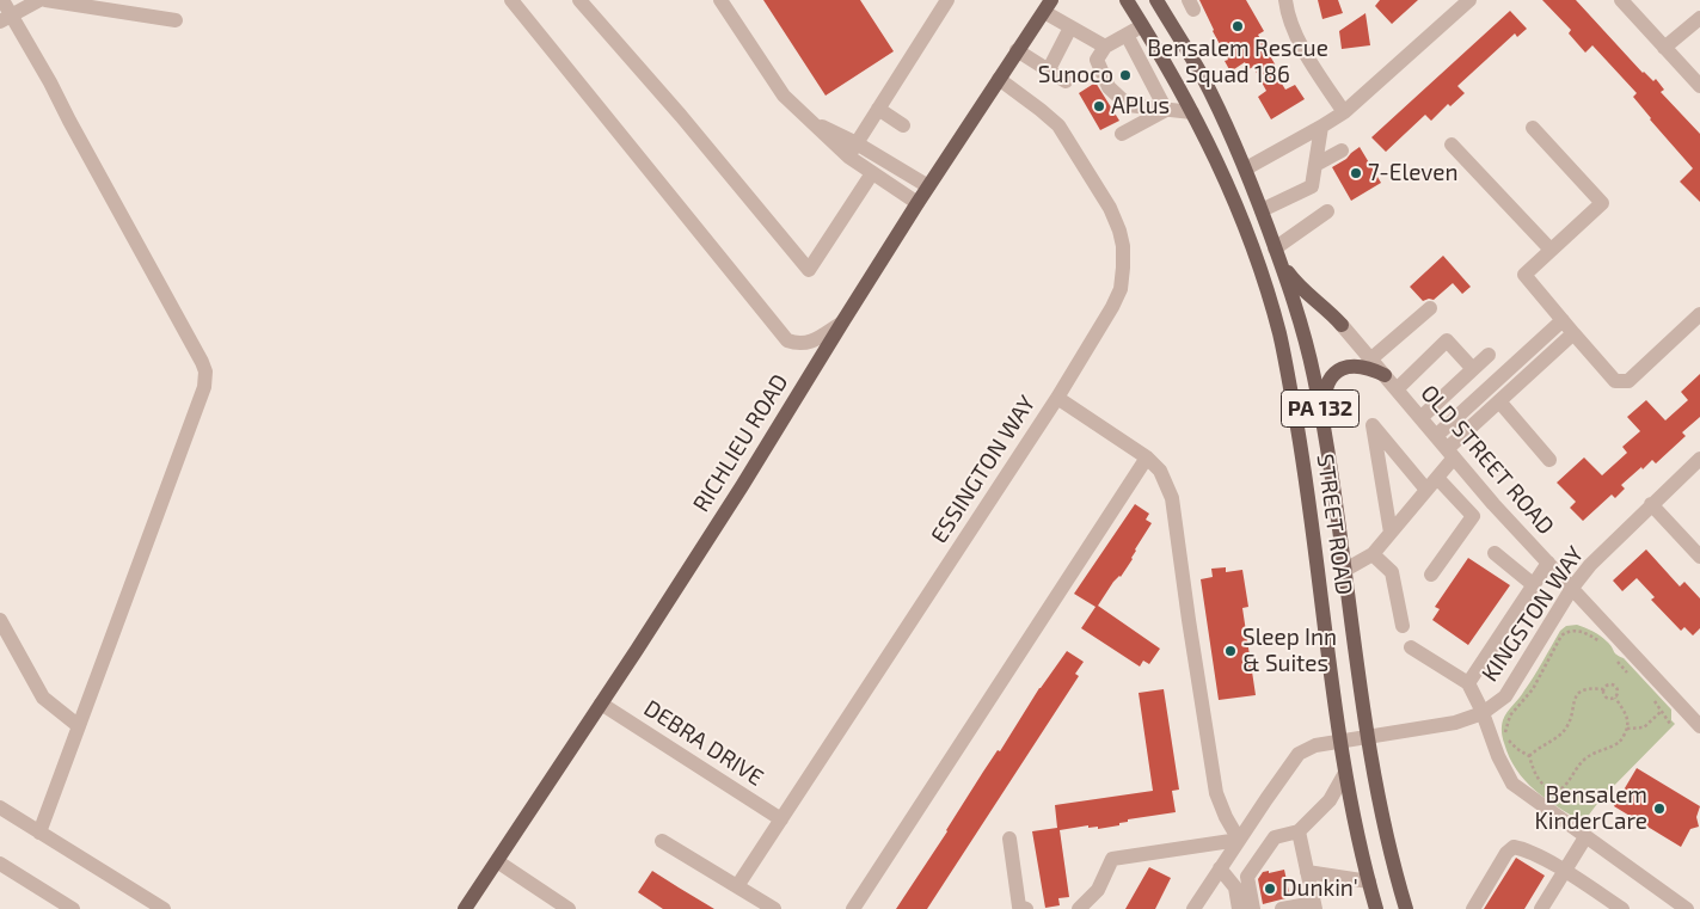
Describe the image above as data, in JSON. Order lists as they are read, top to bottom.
{
  "streets": {
    "main road": ["PA 132", "RICHLIEU ROAD", "STREET ROAD"],
    "street": [
      "OLD STREET ROAD",
      "ESSINGTON WAY",
      "KINGSTON WAY",
      "DEBRA DRIVE"
    ]
  },
  "crossings": [
    ["RICHLIEU ROAD", "ESSINGTON WAY"],
    ["RICHLIEU ROAD", "DEBRA DRIVE"],
    ["OLD STREET ROAD", "KINGSTON WAY"],
    ["ESSINGTON WAY", "DEBRA DRIVE"],
    ["STREET ROAD", "KINGSTON WAY"]
  ],
  "places": [
    "Bensalem Rescue Squad 186",
    "Sunoco",
    "APlus",
    "7-Eleven",
    "Sleep Inn & Suites",
    "Bensalem KinderCare",
    "Dunkin'"
  ]
}
